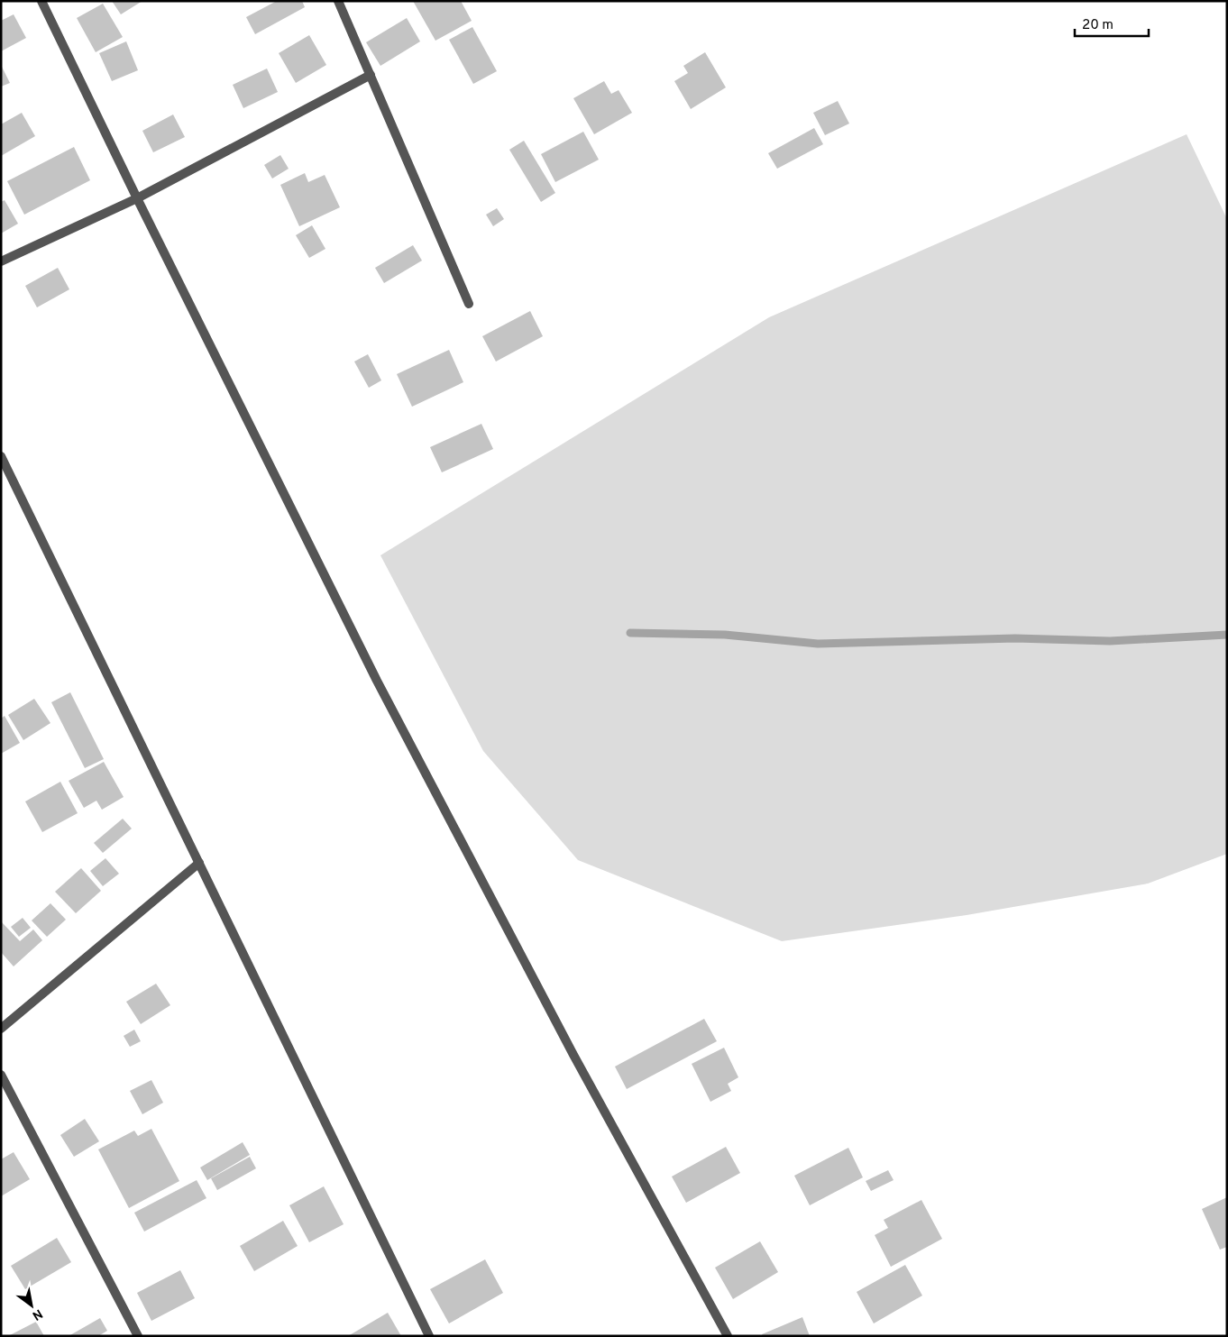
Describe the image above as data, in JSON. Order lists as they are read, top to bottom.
{
  "scale_bar": "20 m",
  "north": "bottom right"
}
